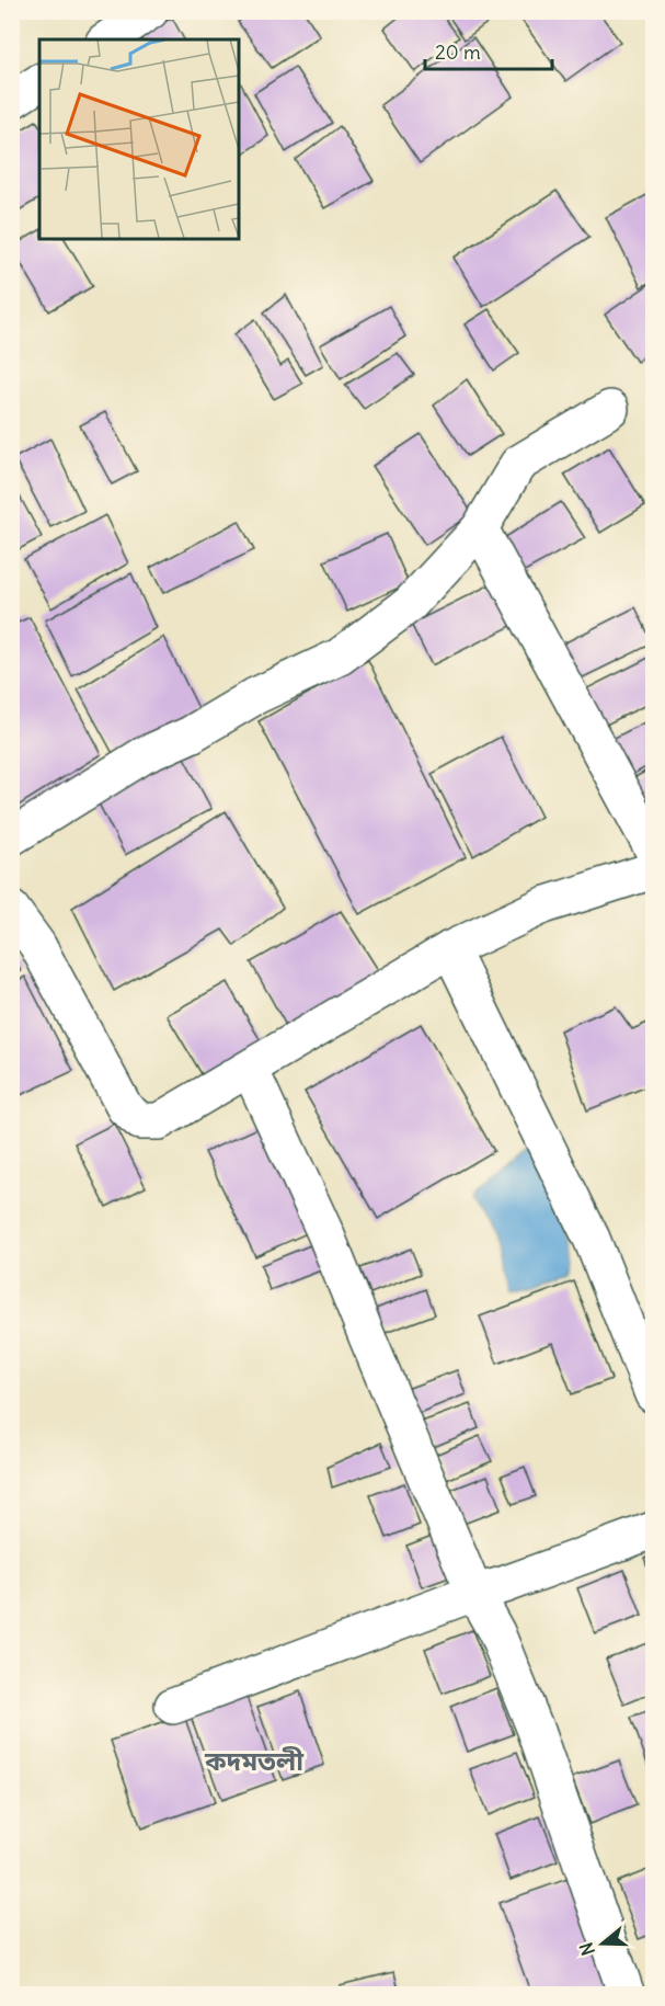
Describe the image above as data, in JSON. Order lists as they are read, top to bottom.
{
  "districts": ["কদমতলী"],
  "scale_bar": "20 m",
  "north": "left"
}
